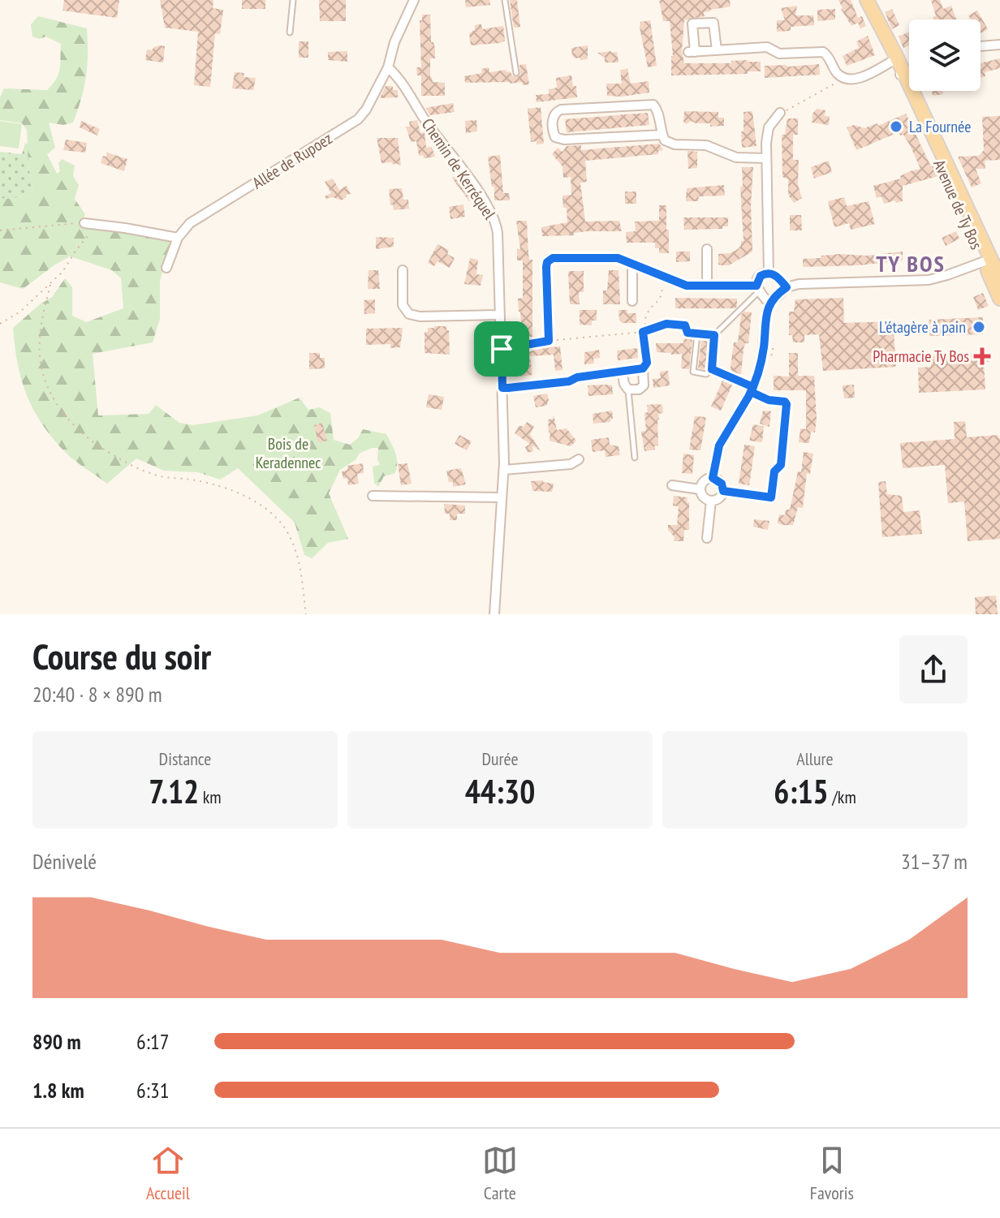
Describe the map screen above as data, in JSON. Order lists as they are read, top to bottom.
{
  "streets": {
    "main road": ["Avenue de Ty Bos"],
    "street": ["Allée de Rupoez", "Chemin de Kerréquel"]
  },
  "crossings": [
    ["Allée de Rupoez", "Chemin de Kerréquel"]
  ],
  "districts": ["TY BOS"],
  "parks": ["Bois de Keradennec"],
  "places": {
    "other": ["La Fournée", "L'étagère à pain"],
    "health": ["Pharmacie Ty Bos"]
  },
  "page": {
    "heading": ["Course du soir", "20:40 · 8 × 890 m"],
    "stats": [
      ["Distance", "7.12 km"],
      ["Durée", "44:30"],
      ["Allure", "6:15 /km"]
    ],
    "chart": ["Dénivelé", "31–37 m"],
    "list": [
      {
        "name": "890 m",
        "note": "6:17"
      },
      {
        "name": "1.8 km",
        "note": "6:31"
      }
    ],
    "tabs": ["Accueil", "Carte", "Favoris"]
  }
}
